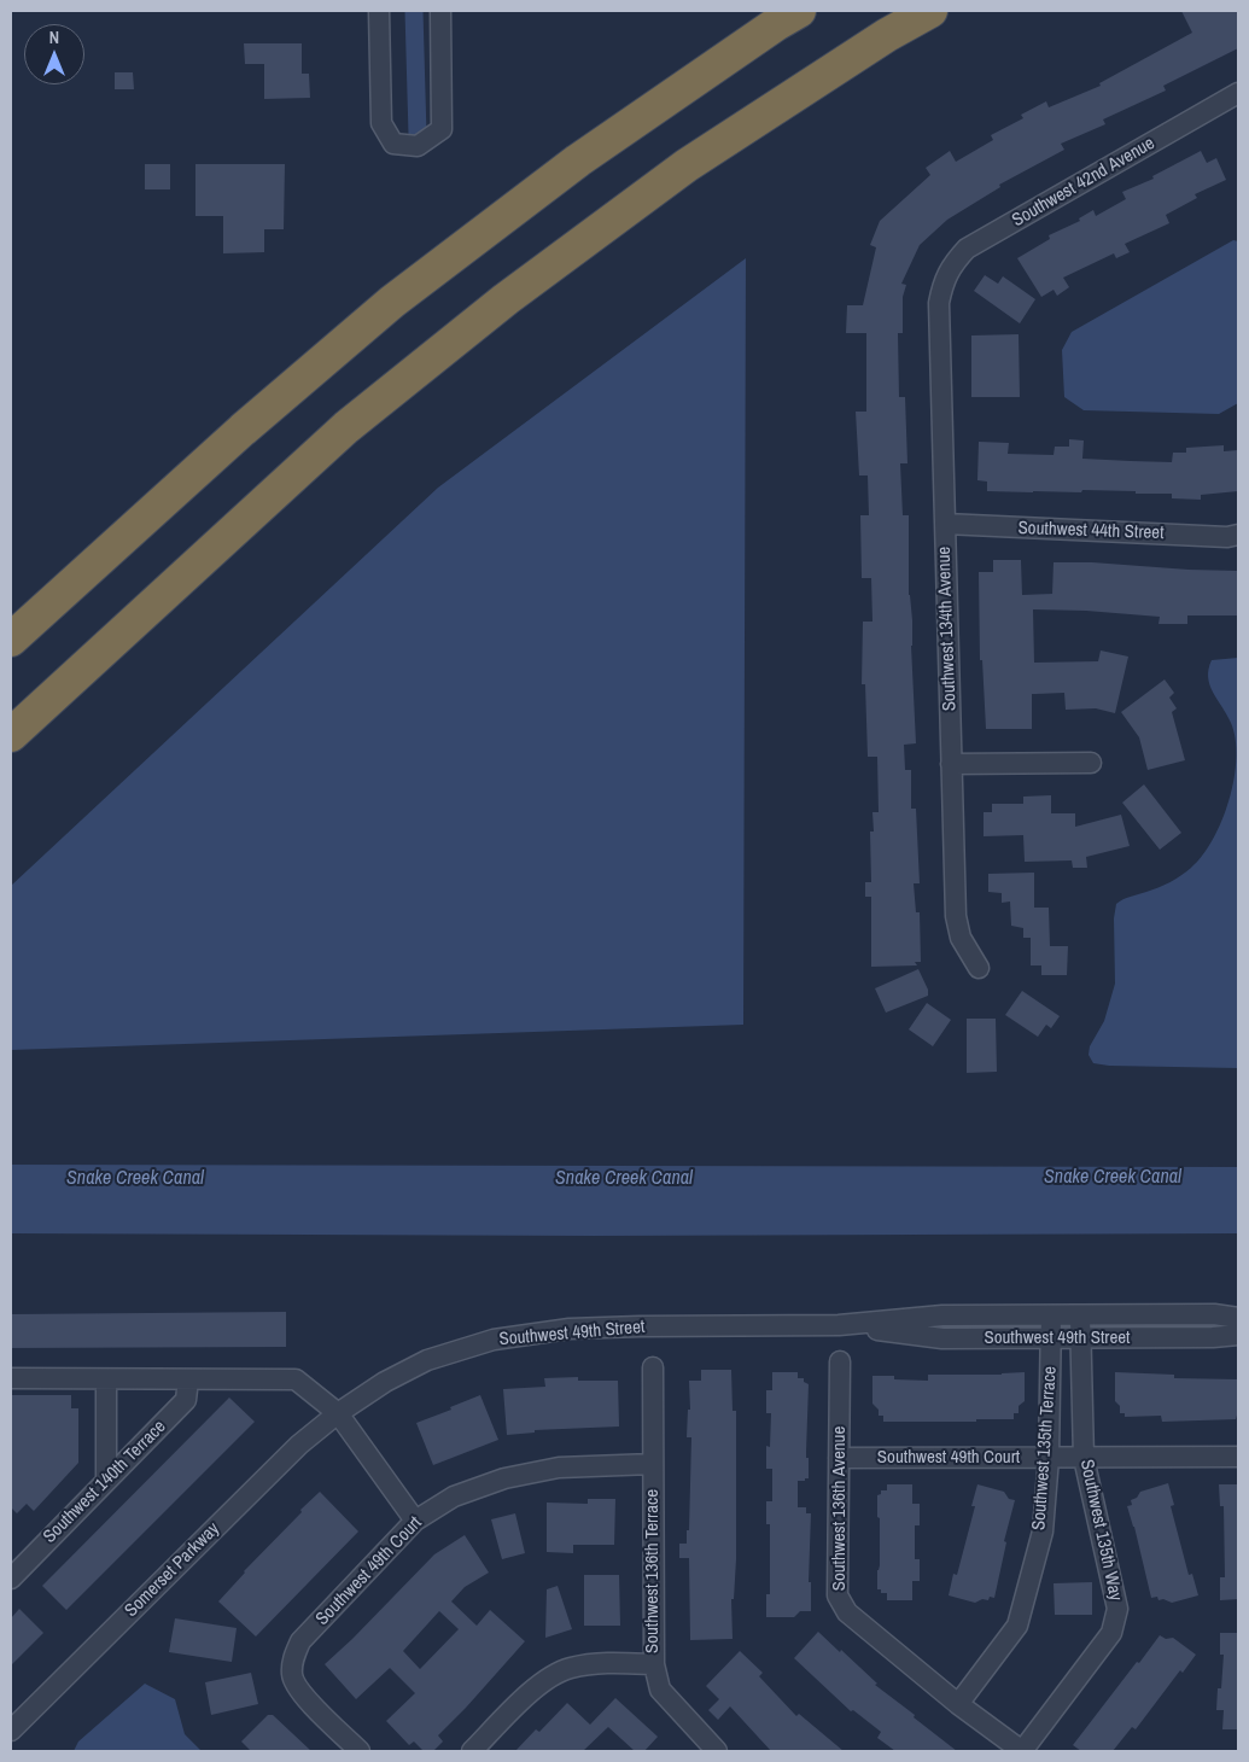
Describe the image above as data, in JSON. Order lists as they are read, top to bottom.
{
  "streets": {
    "street": [
      "Southwest 42nd Avenue",
      "Southwest 44th Street",
      "Southwest 134th Avenue",
      "Southwest 49th Street",
      "Southwest 135th Terrace",
      "Southwest 49th Court",
      "Southwest 140th Terrace",
      "Southwest 136th Avenue",
      "Southwest 135th Way",
      "Somerset Parkway",
      "Southwest 136th Terrace"
    ]
  },
  "crossings": [
    ["Southwest 42nd Avenue", "Southwest 134th Avenue"],
    ["Southwest 44th Street", "Southwest 134th Avenue"],
    ["Southwest 49th Street", "Southwest 135th Terrace"],
    ["Southwest 49th Street", "Southwest 135th Way"],
    ["Southwest 49th Street", "Somerset Parkway"],
    ["Southwest 135th Terrace", "Southwest 49th Court"],
    ["Southwest 135th Terrace", "Southwest 136th Avenue"],
    ["Southwest 49th Court", "Southwest 136th Avenue"],
    ["Southwest 49th Court", "Southwest 135th Way"],
    ["Southwest 49th Court", "Southwest 136th Terrace"],
    ["Southwest 136th Avenue", "Southwest 135th Way"]
  ],
  "water": ["Snake Creek Canal"],
  "north": "top"
}
